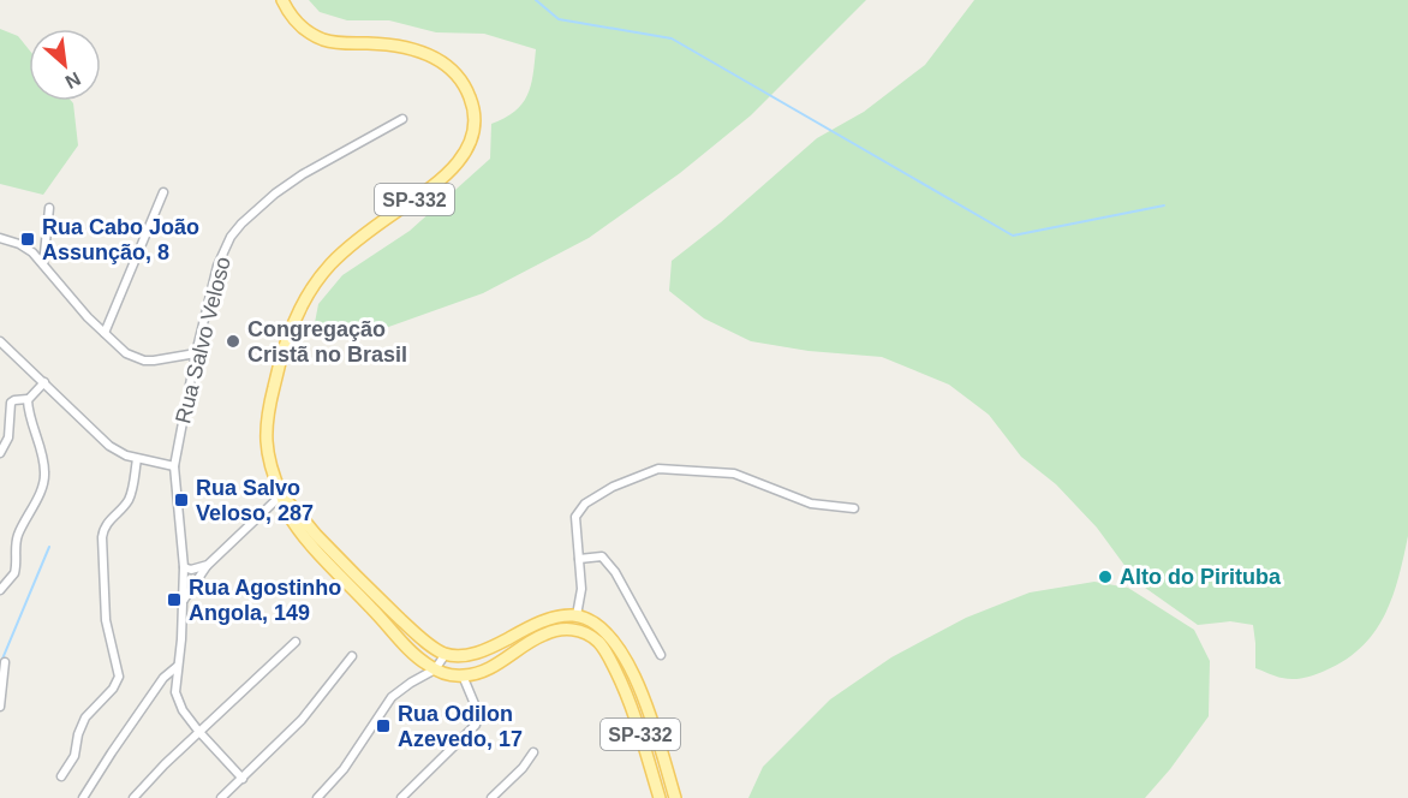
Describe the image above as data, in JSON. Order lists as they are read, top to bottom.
{
  "streets": {
    "main road": ["SP-332"],
    "street": ["Rua Salvo Veloso"]
  },
  "places": {
    "transit": [
      "Rua Cabo João Assunção, 8",
      "Rua Salvo Veloso, 287",
      "Rua Agostinho Angola, 149",
      "Rua Odilon Azevedo, 17"
    ],
    "other": ["Congregação Cristã no Brasil", "Alto do Pirituba"]
  },
  "north": "bottom right"
}
